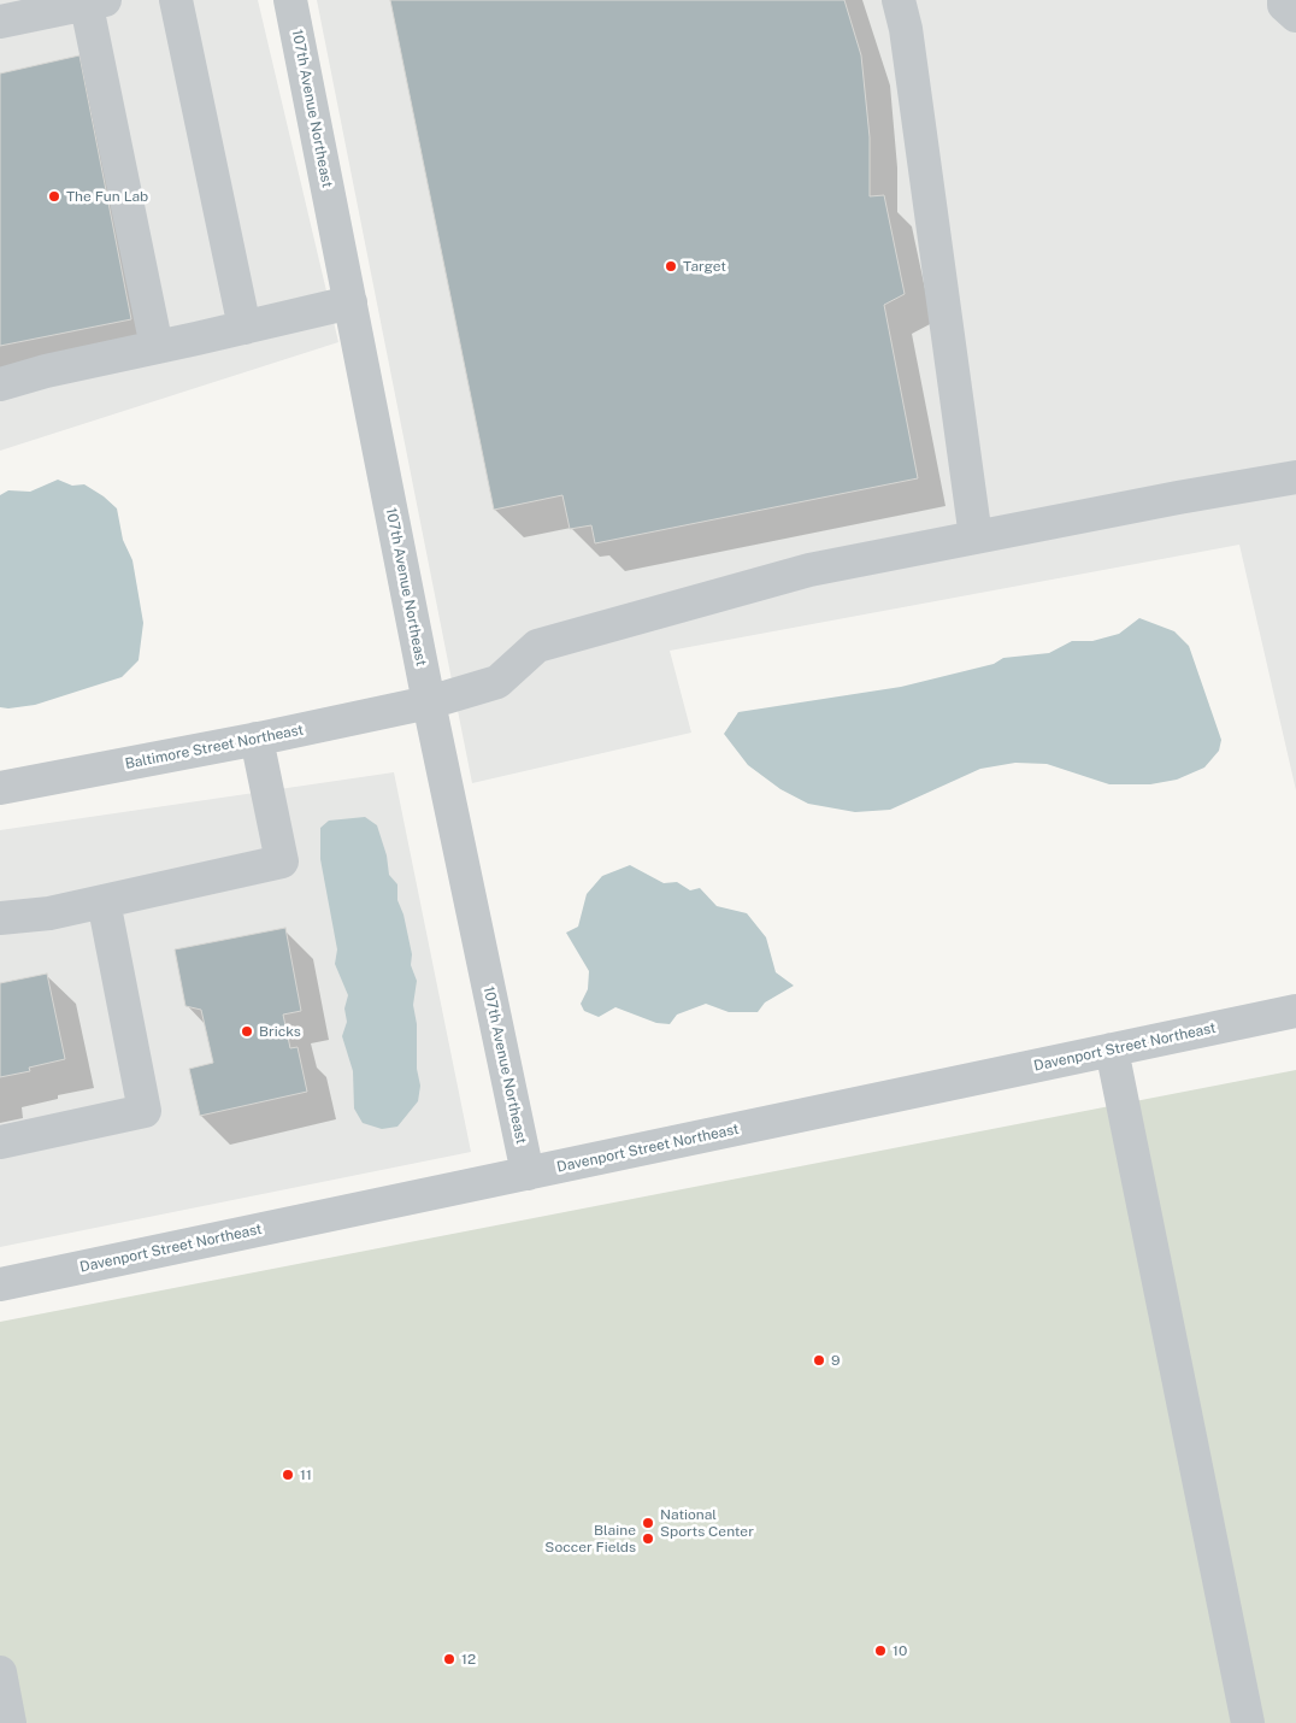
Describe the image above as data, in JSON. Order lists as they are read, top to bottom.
{
  "streets": {
    "street": ["107th Avenue Northeast", "Baltimore Street Northeast", "Davenport Street Northeast"]
  },
  "crossings": [
    ["107th Avenue Northeast", "Baltimore Street Northeast"],
    ["107th Avenue Northeast", "Davenport Street Northeast"]
  ],
  "places": [
    "The Fun Lab",
    "Target",
    "Bricks",
    "9",
    "11",
    "National Sports Center",
    "Blaine Soccer Fields",
    "10",
    "12"
  ]
}
